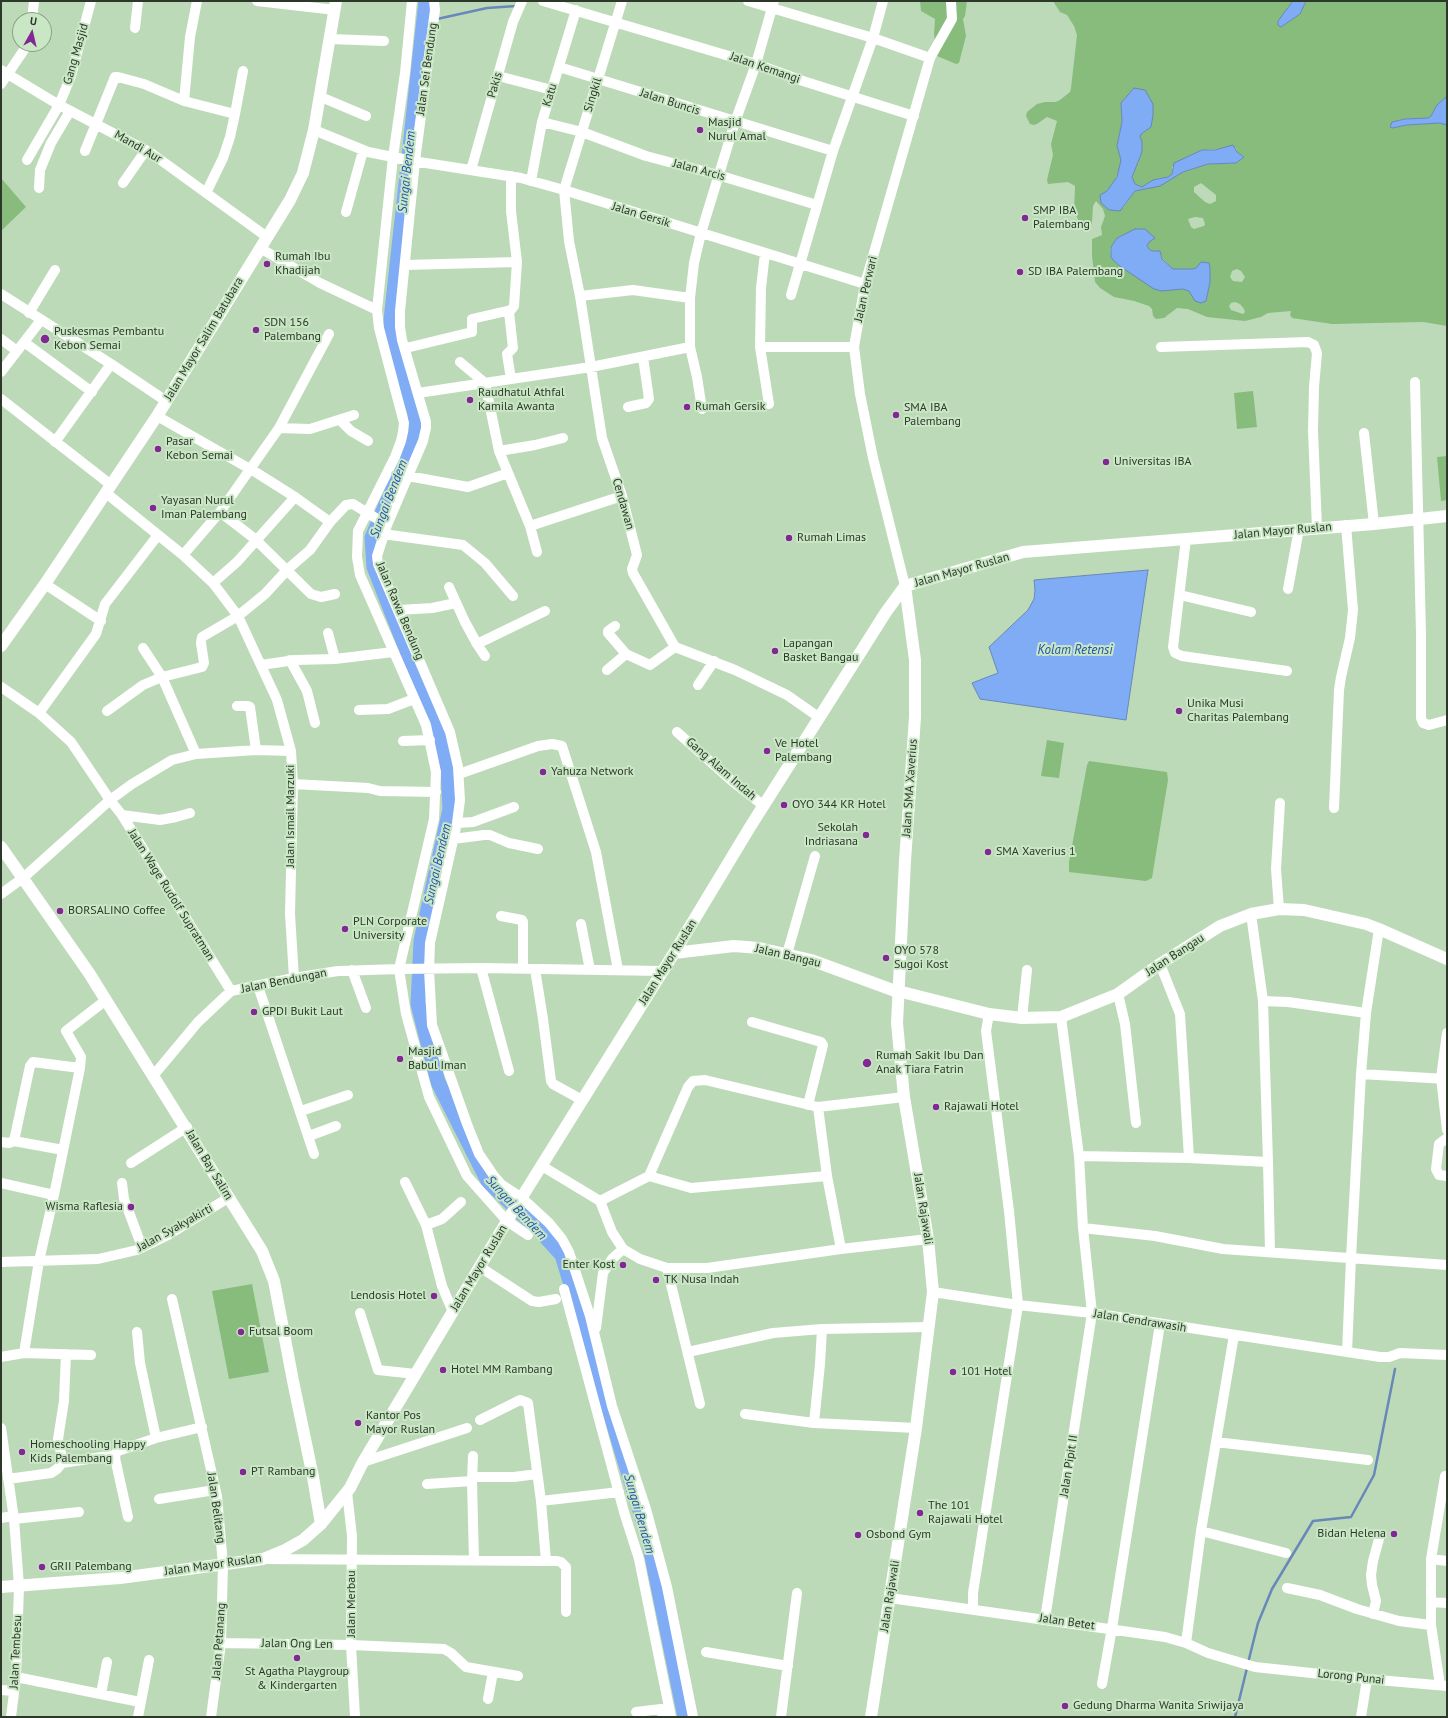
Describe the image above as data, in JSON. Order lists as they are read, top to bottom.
{
  "streets": {
    "street": [
      "Gang Masjid",
      "Jalan Kemangi",
      "Jalan Sei Bendung",
      "Pakis",
      "Katu",
      "Singkil",
      "Jalan Buncis",
      "Mandi Aur",
      "Jalan Arcis",
      "Jalan Gersik",
      "Jalan Perwari",
      "Jalan Mayor Salim Batubara",
      "Cendawan",
      "Jalan Mayor Ruslan",
      "Jalan Rawa Bendung",
      "Gang Alam Indah",
      "Jalan SMA Xaverius",
      "Jalan Ismail Marzuki",
      "Jalan Wage Rudolf Supratman",
      "Jalan Bangau",
      "Jalan Bendungan",
      "Jalan Bay Salim",
      "Jalan Rajawali",
      "Jalan Syakyakirti",
      "Jalan Cendrawasih",
      "Jalan Pipit II",
      "Jalan Belitang",
      "Jalan Merbau",
      "Jalan Betet",
      "Jalan Petanang",
      "Jalan Ong Len",
      "Jalan Tembesu",
      "Lorong Punai"
    ]
  },
  "crossings": [
    ["Gang Masjid", "Mandi Aur"],
    ["Jalan Kemangi", "Katu"],
    ["Jalan Kemangi", "Singkil"],
    ["Jalan Kemangi", "Jalan Perwari"],
    ["Jalan Sei Bendung", "Jalan Gersik"],
    ["Jalan Sei Bendung", "Jalan Rawa Bendung"],
    ["Pakis", "Jalan Gersik"],
    ["Katu", "Jalan Buncis"],
    ["Katu", "Jalan Arcis"],
    ["Katu", "Jalan Gersik"],
    ["Singkil", "Jalan Buncis"],
    ["Singkil", "Jalan Arcis"],
    ["Singkil", "Jalan Gersik"],
    ["Singkil", "Cendawan"],
    ["Mandi Aur", "Jalan Mayor Salim Batubara"],
    ["Jalan Gersik", "Jalan Perwari"],
    ["Jalan Gersik", "Cendawan"],
    ["Jalan Gersik", "Jalan Rawa Bendung"],
    ["Jalan Perwari", "Jalan Mayor Ruslan"],
    ["Jalan Perwari", "Jalan SMA Xaverius"],
    ["Jalan Mayor Ruslan", "Jalan Rawa Bendung"],
    ["Jalan Mayor Ruslan", "Gang Alam Indah"],
    ["Jalan Mayor Ruslan", "Jalan SMA Xaverius"],
    ["Jalan Mayor Ruslan", "Jalan Bangau"],
    ["Jalan Mayor Ruslan", "Jalan Bay Salim"],
    ["Jalan Mayor Ruslan", "Jalan Belitang"],
    ["Jalan Mayor Ruslan", "Jalan Merbau"],
    ["Jalan Mayor Ruslan", "Jalan Petanang"],
    ["Jalan Mayor Ruslan", "Jalan Tembesu"],
    ["Jalan Rawa Bendung", "Jalan Bendungan"],
    ["Jalan SMA Xaverius", "Jalan Bangau"],
    ["Jalan SMA Xaverius", "Jalan Rajawali"],
    ["Jalan Ismail Marzuki", "Jalan Wage Rudolf Supratman"],
    ["Jalan Ismail Marzuki", "Jalan Bendungan"],
    ["Jalan Ismail Marzuki", "Jalan Bay Salim"],
    ["Jalan Wage Rudolf Supratman", "Jalan Bendungan"],
    ["Jalan Bangau", "Jalan Pipit II"],
    ["Jalan Bendungan", "Jalan Bay Salim"],
    ["Jalan Bay Salim", "Jalan Syakyakirti"],
    ["Jalan Rajawali", "Jalan Cendrawasih"],
    ["Jalan Rajawali", "Jalan Betet"],
    ["Jalan Cendrawasih", "Jalan Pipit II"],
    ["Jalan Pipit II", "Jalan Betet"],
    ["Jalan Belitang", "Jalan Petanang"],
    ["Jalan Merbau", "Jalan Ong Len"],
    ["Jalan Betet", "Lorong Punai"],
    ["Jalan Petanang", "Jalan Ong Len"]
  ],
  "water": ["Sungai Bendem", "Kolam Retensi"],
  "places": [
    "Masjid Nurul Amal",
    "SMP IBA Palembang",
    "Rumah Ibu Khadijah",
    "SD IBA Palembang",
    "SDN 156 Palembang",
    "Puskesmas Pembantu Kebon Semai",
    "Raudhatul Athfal Kamila Awanta",
    "Rumah Gersik",
    "SMA IBA Palembang",
    "Pasar Kebon Semai",
    "Universitas IBA",
    "Yayasan Nurul Iman Palembang",
    "Rumah Limas",
    "Lapangan Basket Bangau",
    "Unika Musi Charitas Palembang",
    "Ve Hotel Palembang",
    "Yahuza Network",
    "OYO 344 KR Hotel",
    "Sekolah Indriasana",
    "SMA Xaverius 1",
    "BORSALINO Coffee",
    "PLN Corporate University",
    "OYO 578 Sugoi Kost",
    "GPDI Bukit Laut",
    "Masjid Babul Iman",
    "Rumah Sakit Ibu Dan Anak Tiara Fatrin",
    "Rajawali Hotel",
    "Wisma Raflesia",
    "Enter Kost",
    "TK Nusa Indah",
    "Lendosis Hotel",
    "Futsal Boom",
    "Hotel MM Rambang",
    "101 Hotel",
    "Kantor Pos Mayor Ruslan",
    "Homeschooling Happy Kids Palembang",
    "PT Rambang",
    "The 101 Rajawali Hotel",
    "Bidan Helena",
    "Osbond Gym",
    "GRII Palembang",
    "St Agatha Playgroup & Kindergarten",
    "Gedung Dharma Wanita Sriwijaya"
  ],
  "north": "top"
}
